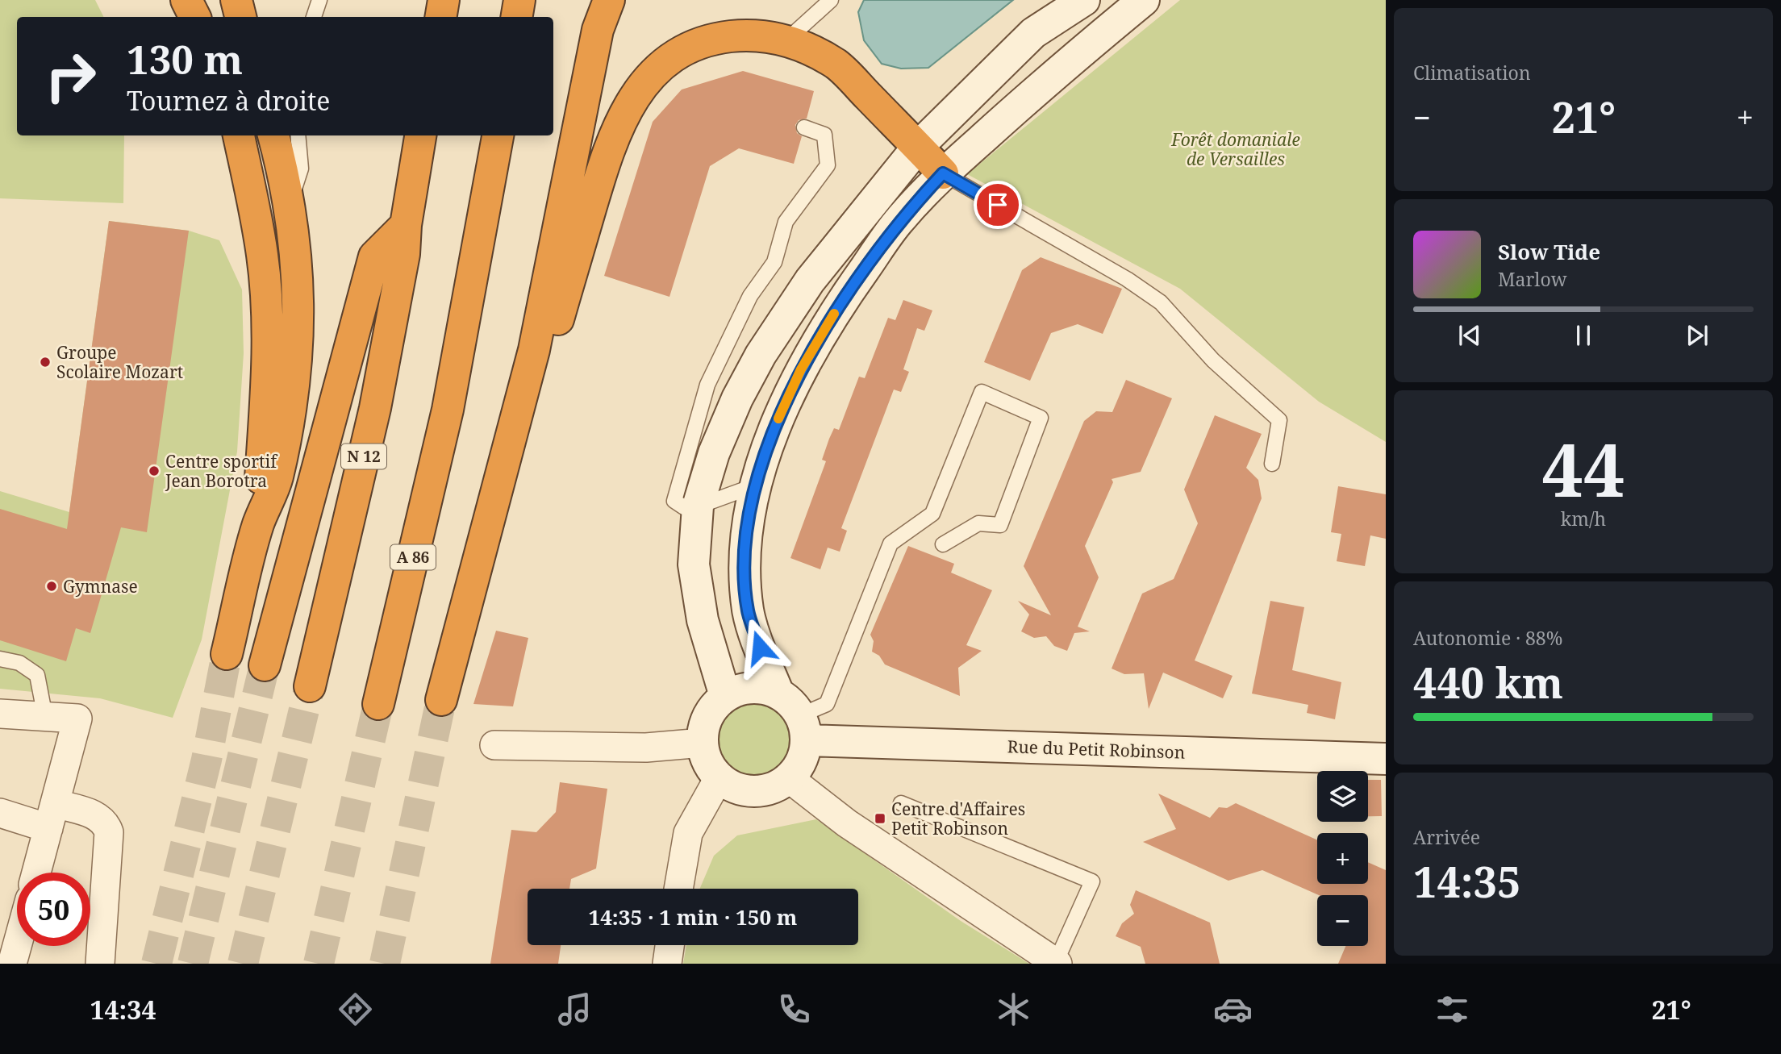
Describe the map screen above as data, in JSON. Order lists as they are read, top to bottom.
{
  "streets": {
    "highway": ["N 12", "A 86"],
    "main road": ["Rue du Petit Robinson"]
  },
  "parks": ["Forêt domaniale de Versailles"],
  "places": {
    "other": ["Groupe Scolaire Mozart", "Centre sportif Jean Borotra", "Gymnase"],
    "transit": ["Centre d'Affaires Petit Robinson"]
  },
  "page": {
    "tile": [
      "Climatisation",
      ["44", "km/h"],
      ["Autonomie · 88%", "440 km"],
      ["Arrivée", "14:35"]
    ],
    "turn": ["130 m", "Tournez à droite"],
    "heat": ["−", "21°", "+"],
    "song": ["Slow Tide", "Marlow"],
    "map_buttons": ["+", "−"],
    "limit": "50",
    "trip": "14:35 · 1 min · 150 m",
    "tabs": ["14:34", "21°"]
  }
}
